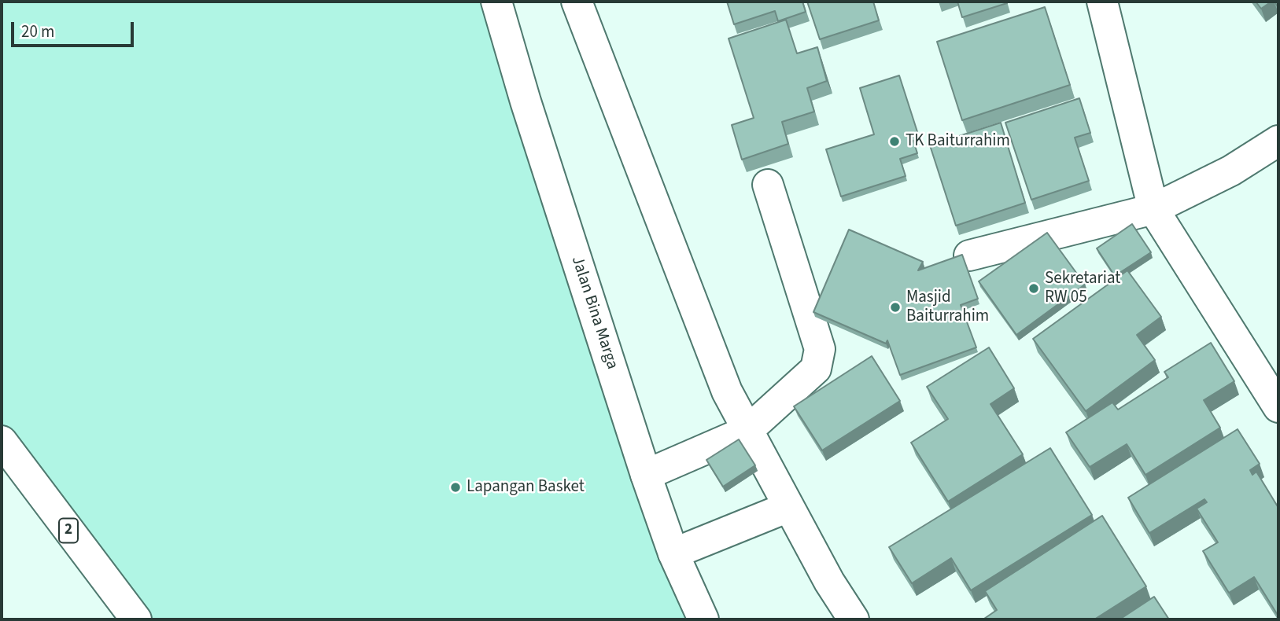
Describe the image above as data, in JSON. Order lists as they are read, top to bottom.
{
  "streets": {
    "main road": ["Jalan Bina Marga", "2"]
  },
  "places": [
    "TK Baiturrahim",
    "Sekretariat RW 05",
    "Masjid Baiturrahim",
    "Lapangan Basket"
  ],
  "scale_bar": "20 m"
}
